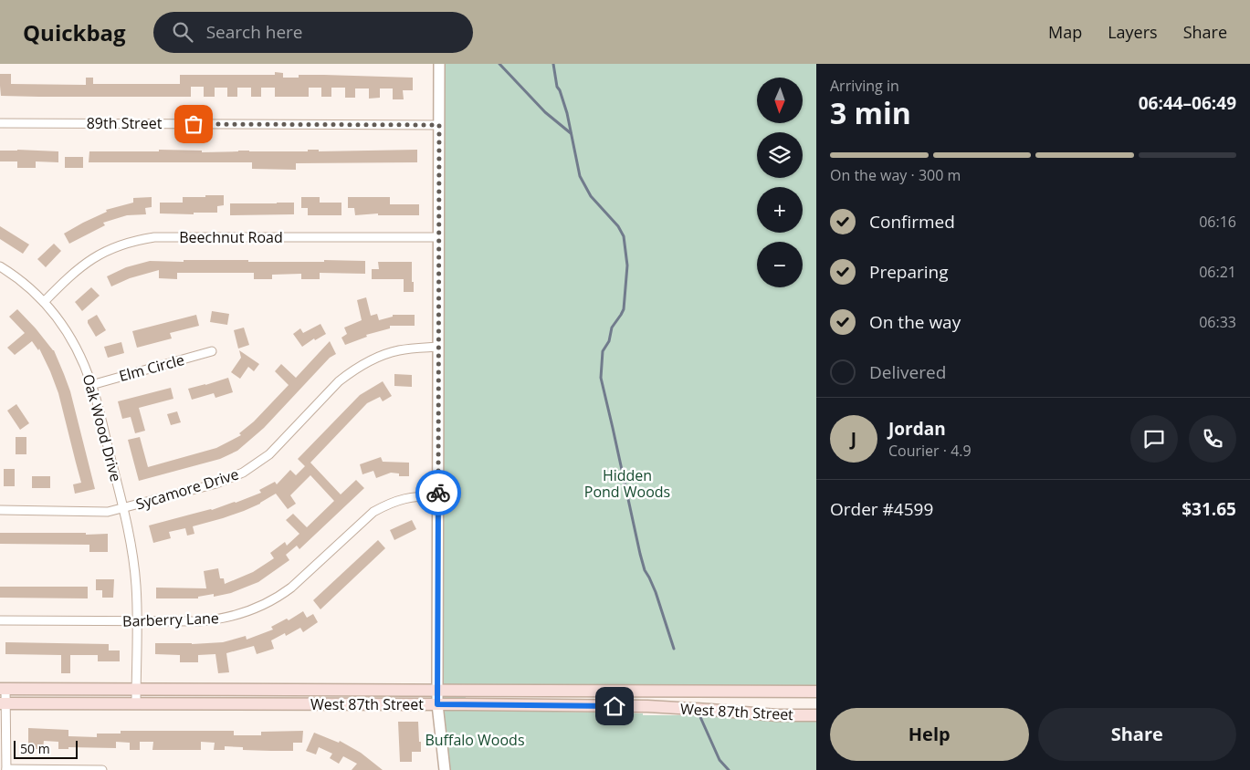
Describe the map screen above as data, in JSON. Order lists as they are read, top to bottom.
{
  "streets": {
    "main road": ["West 87th Street"],
    "street": [
      "89th Street",
      "Beechnut Road",
      "Elm Circle",
      "Oak Wood Drive",
      "Sycamore Drive",
      "Barberry Lane"
    ]
  },
  "crossings": [
    ["Beechnut Road", "Oak Wood Drive"],
    ["Elm Circle", "Oak Wood Drive"],
    ["Oak Wood Drive", "Sycamore Drive"],
    ["Oak Wood Drive", "Barberry Lane"],
    ["Oak Wood Drive", "West 87th Street"]
  ],
  "parks": ["Hidden Pond Woods", "Buffalo Woods"],
  "scale_bar": "50 m",
  "north": "bottom",
  "page": {
    "header": "Quickbag",
    "search": "Search here",
    "nav": ["Map", "Layers", "Share"],
    "heading": ["3 min", "Arriving in", "06:44–06:49"],
    "panel": [
      "Jordan",
      "Courier · 4.9",
      "Order #4599",
      "$31.65"
    ],
    "map_buttons": ["+", "−"],
    "bar": "On the way · 300 m",
    "list": [
      ["Confirmed", "06:16"],
      ["Preparing", "06:21"],
      ["On the way", "06:33"],
      "Delivered"
    ],
    "round": "J",
    "buttons": ["Help", "Share"],
    "scale": "50 m"
  }
}
